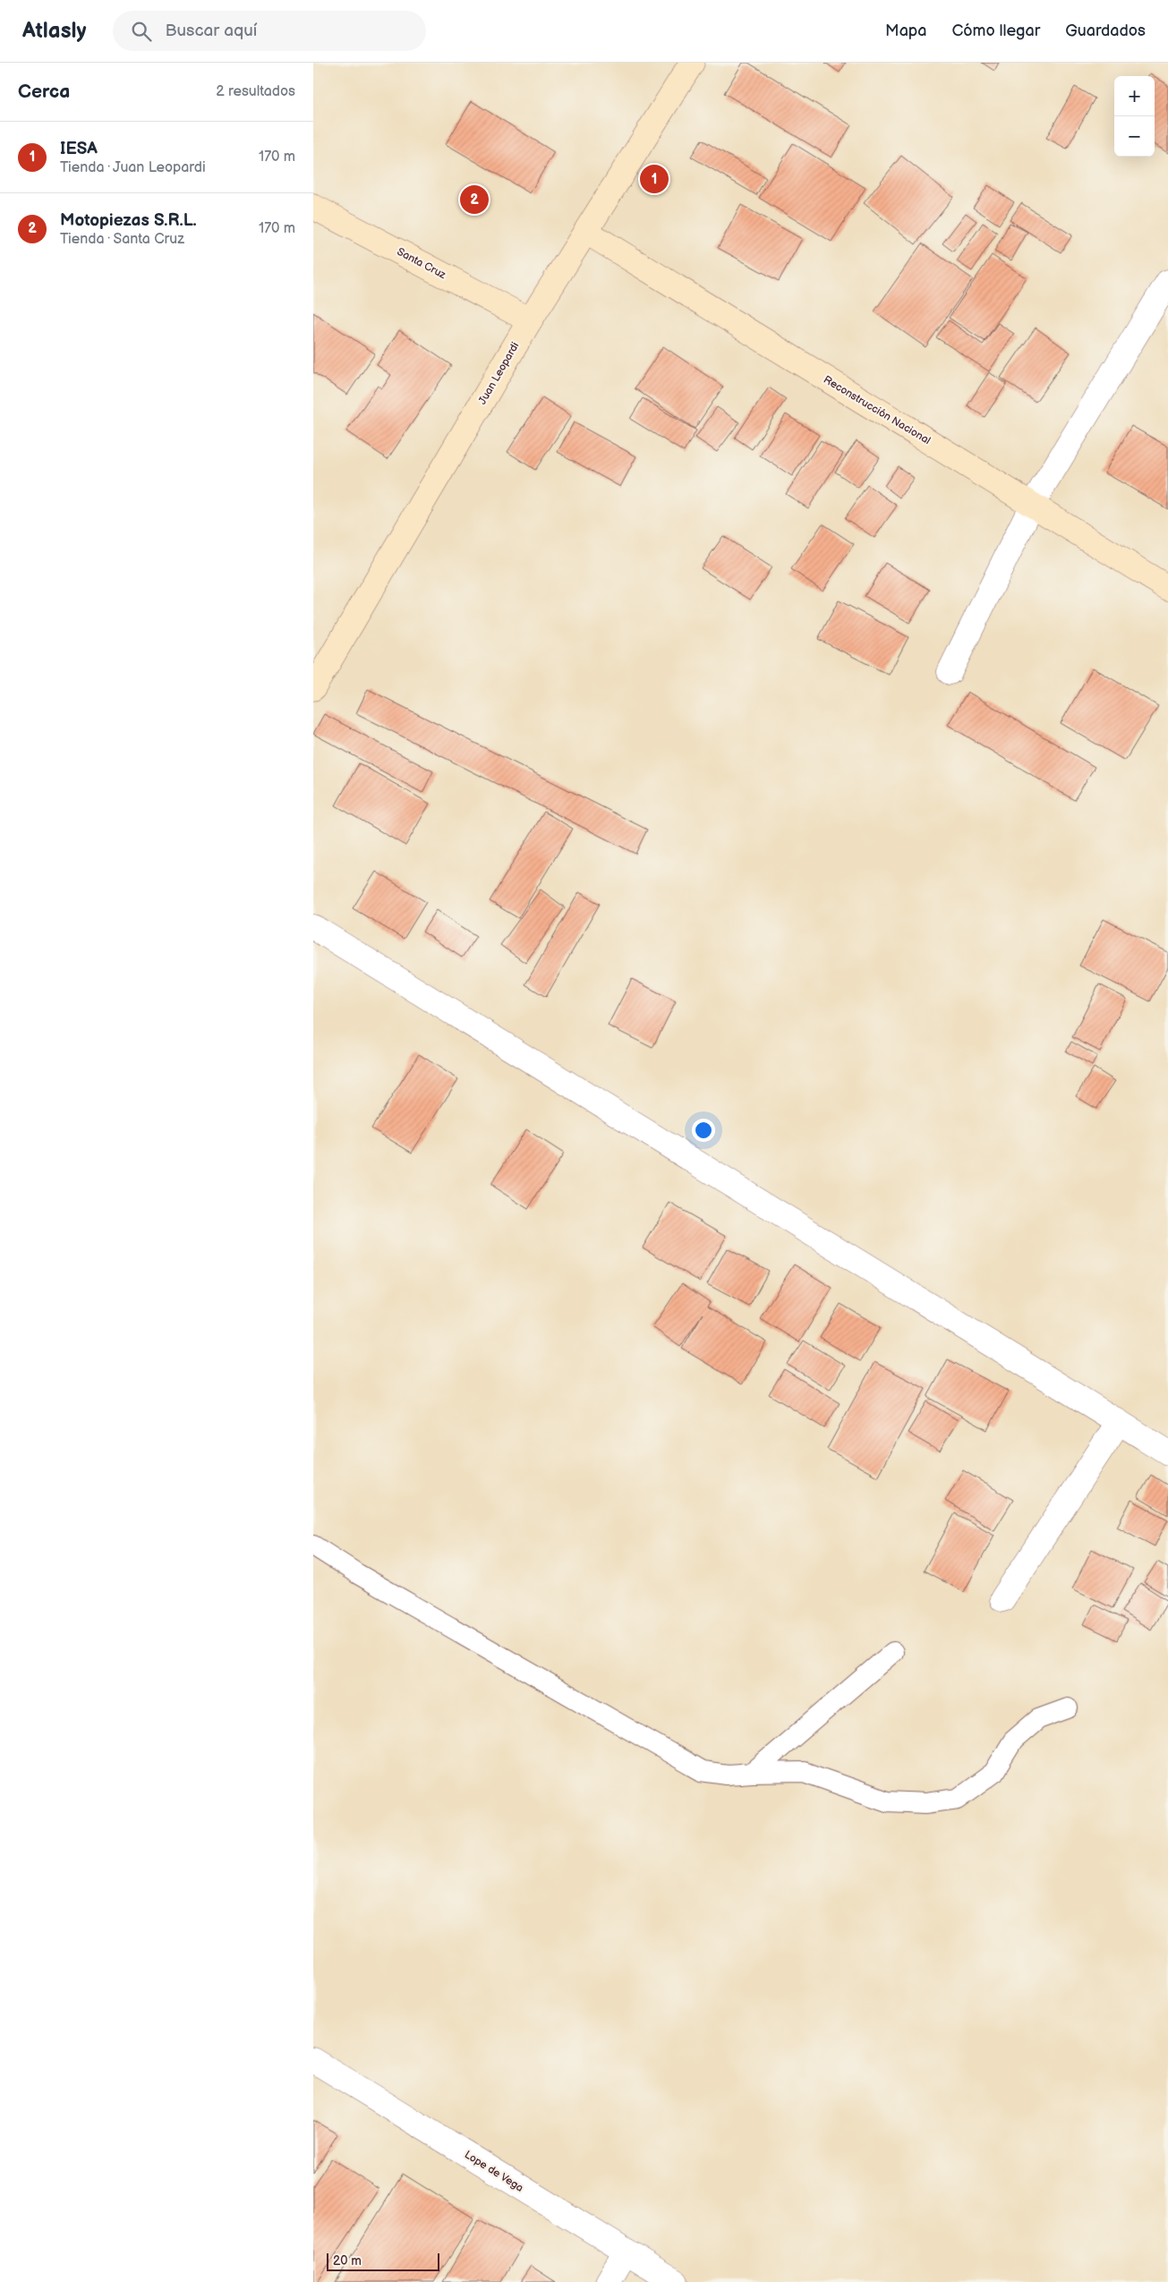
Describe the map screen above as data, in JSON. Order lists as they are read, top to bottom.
{
  "streets": {
    "street": [
      "Santa Cruz",
      "Juan Leopardi",
      "Reconstrucción Nacional",
      "Lope de Vega"
    ]
  },
  "crossings": [
    ["Santa Cruz", "Juan Leopardi"],
    ["Juan Leopardi", "Reconstrucción Nacional"]
  ],
  "scale_bar": "20 m",
  "page": {
    "header": "Atlasly",
    "search": "Buscar aquí",
    "nav": ["Mapa", "Cómo llegar", "Guardados"],
    "heading": ["Cerca", "2 resultados"],
    "map_buttons": ["+", "−"],
    "list": [
      {
        "mark": "1",
        "name": "IESA",
        "note": "Tienda · Juan Leopardi",
        "value": "170 m"
      },
      {
        "mark": "2",
        "name": "Motopiezas S.R.L.",
        "note": "Tienda · Santa Cruz",
        "value": "170 m"
      }
    ],
    "pins": ["1", "2"],
    "scale": "20 m"
  }
}
